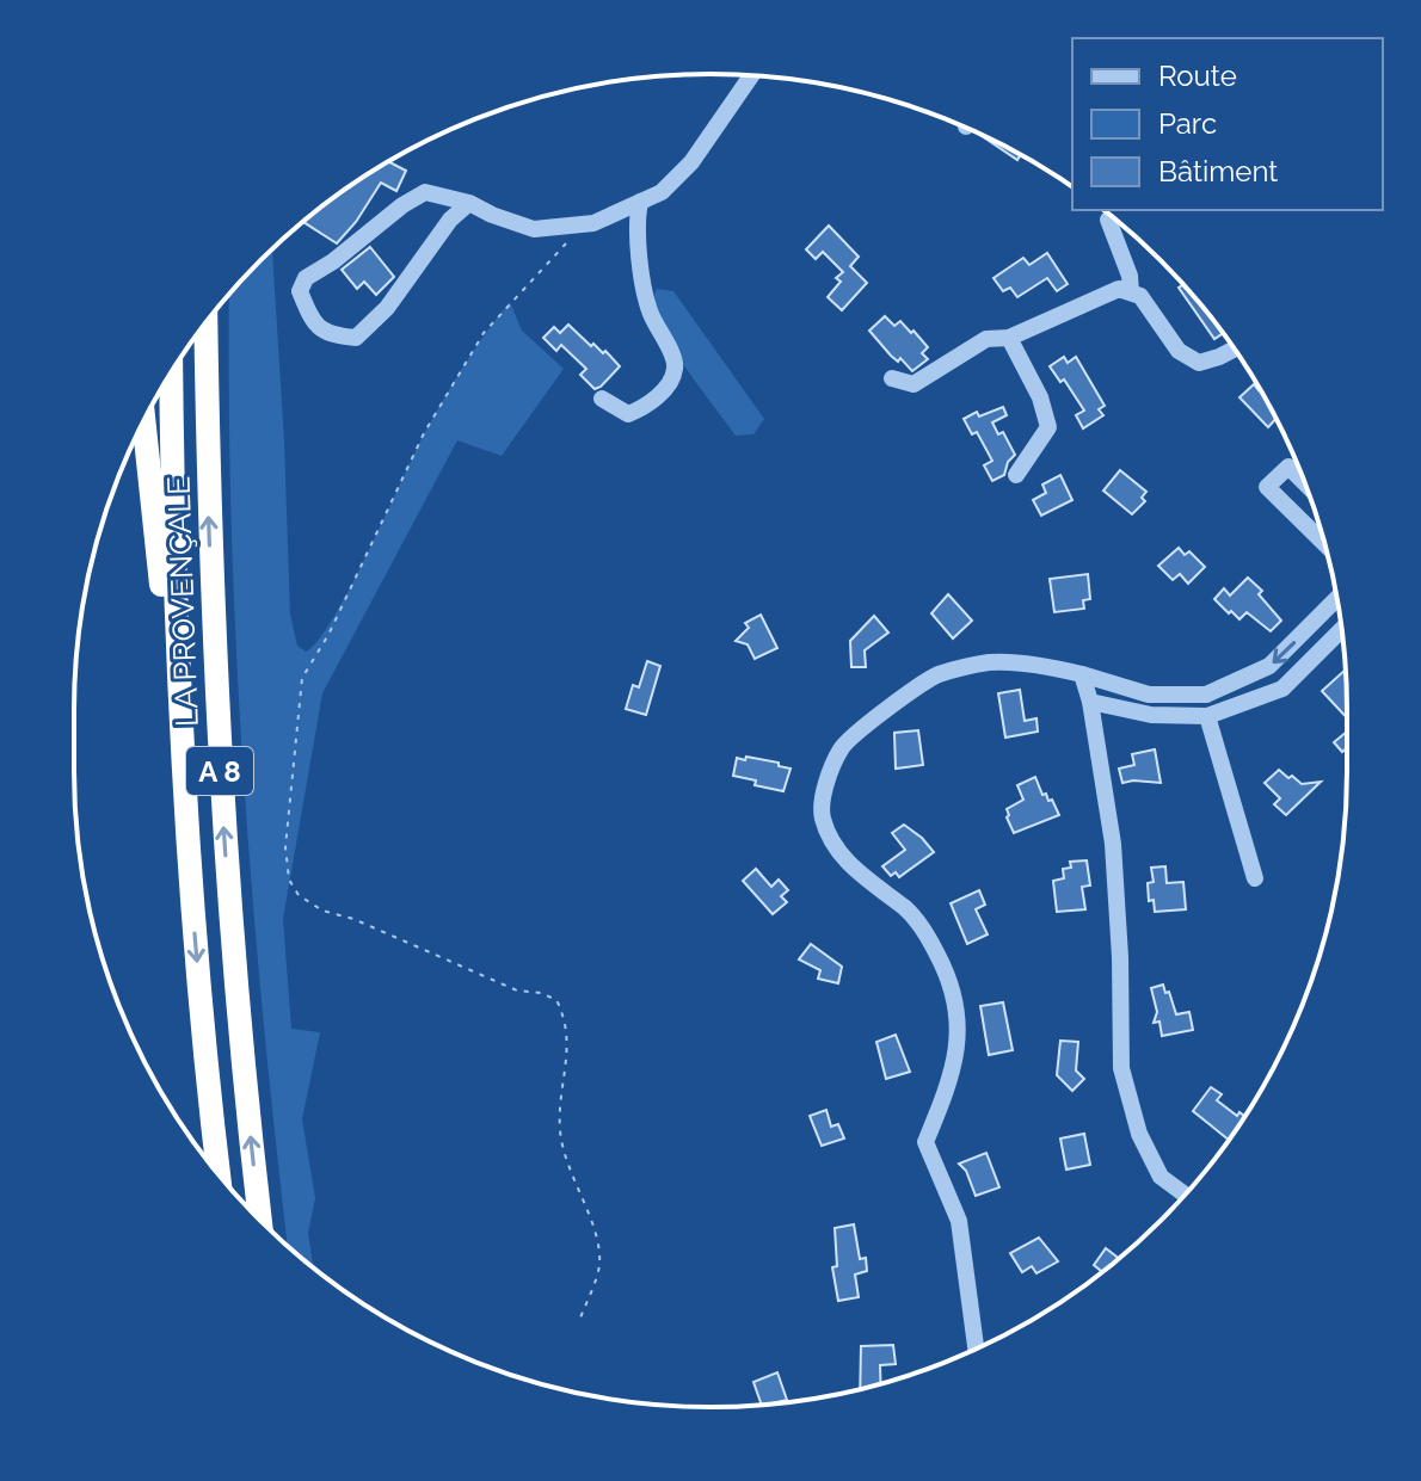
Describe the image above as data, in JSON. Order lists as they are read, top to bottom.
{
  "streets": {
    "highway": ["LA PROVENÇALE", "A 8"]
  },
  "legend": ["Route", "Parc", "Bâtiment"]
}
